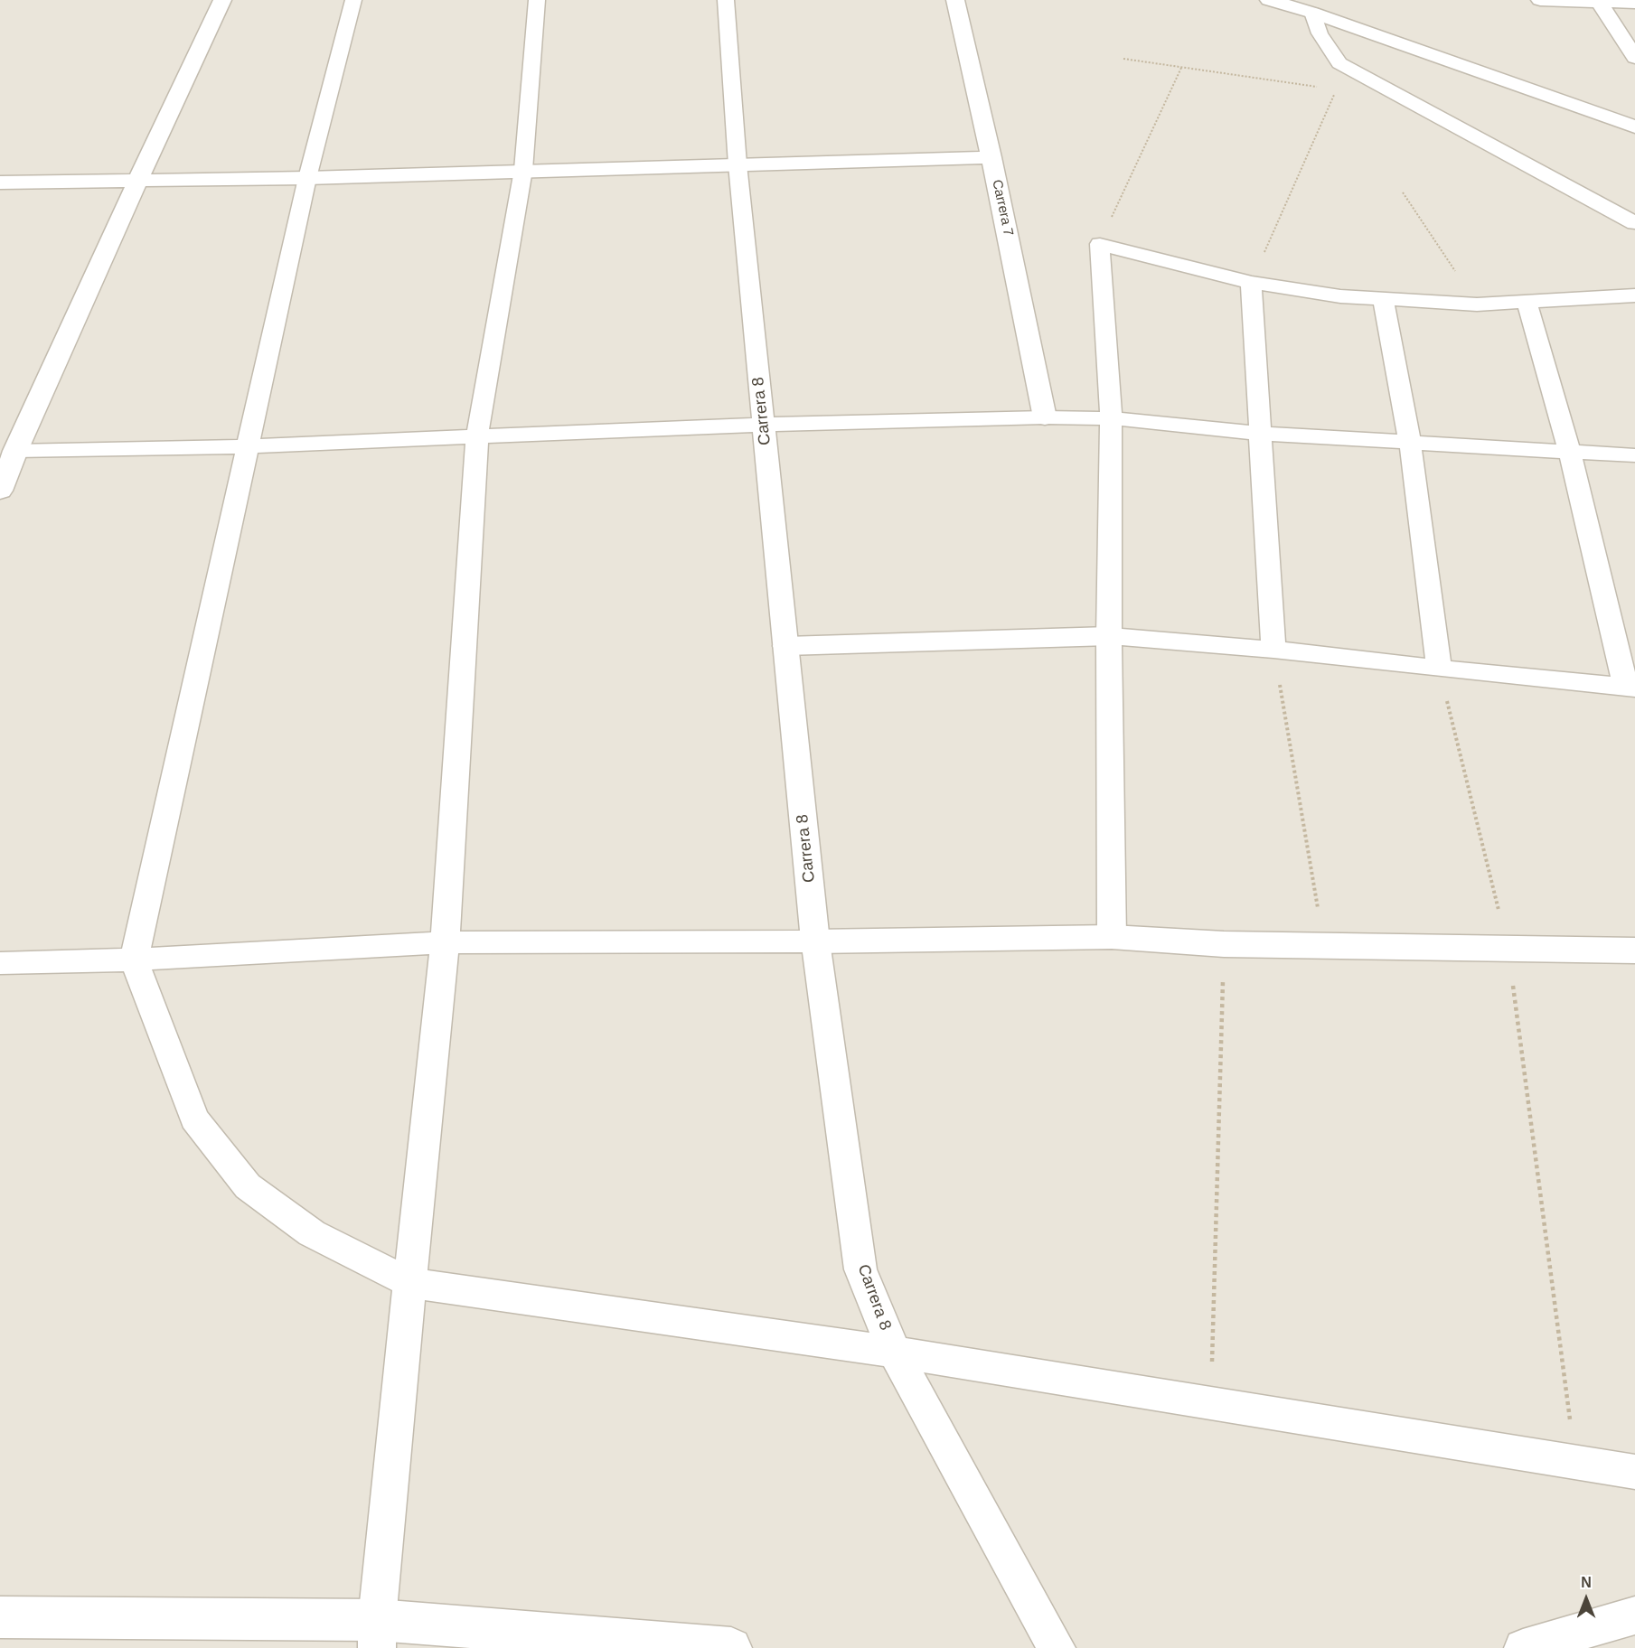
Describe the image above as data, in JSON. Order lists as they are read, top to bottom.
{
  "streets": {
    "street": ["Carrera 7"],
    "lane": ["Carrera 8"]
  },
  "north": "top"
}
